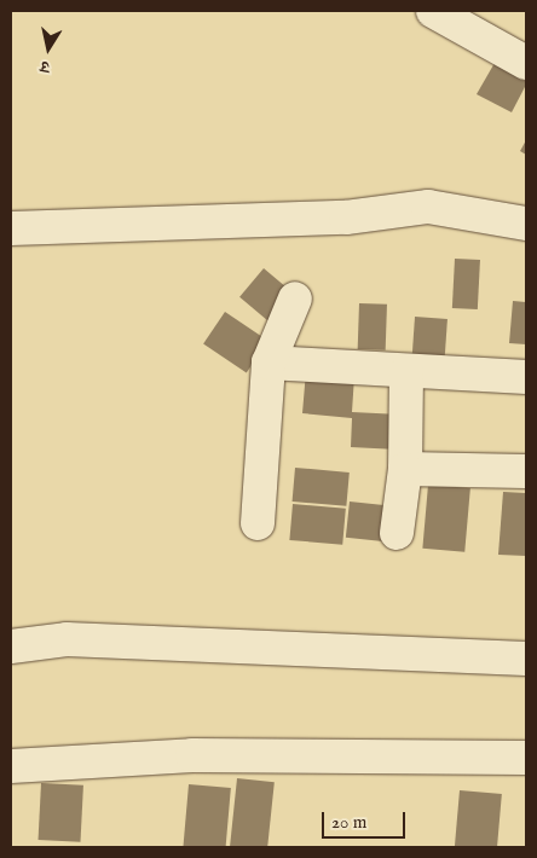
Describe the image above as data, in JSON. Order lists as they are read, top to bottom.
{
  "scale_bar": "20 m",
  "north": "bottom"
}
